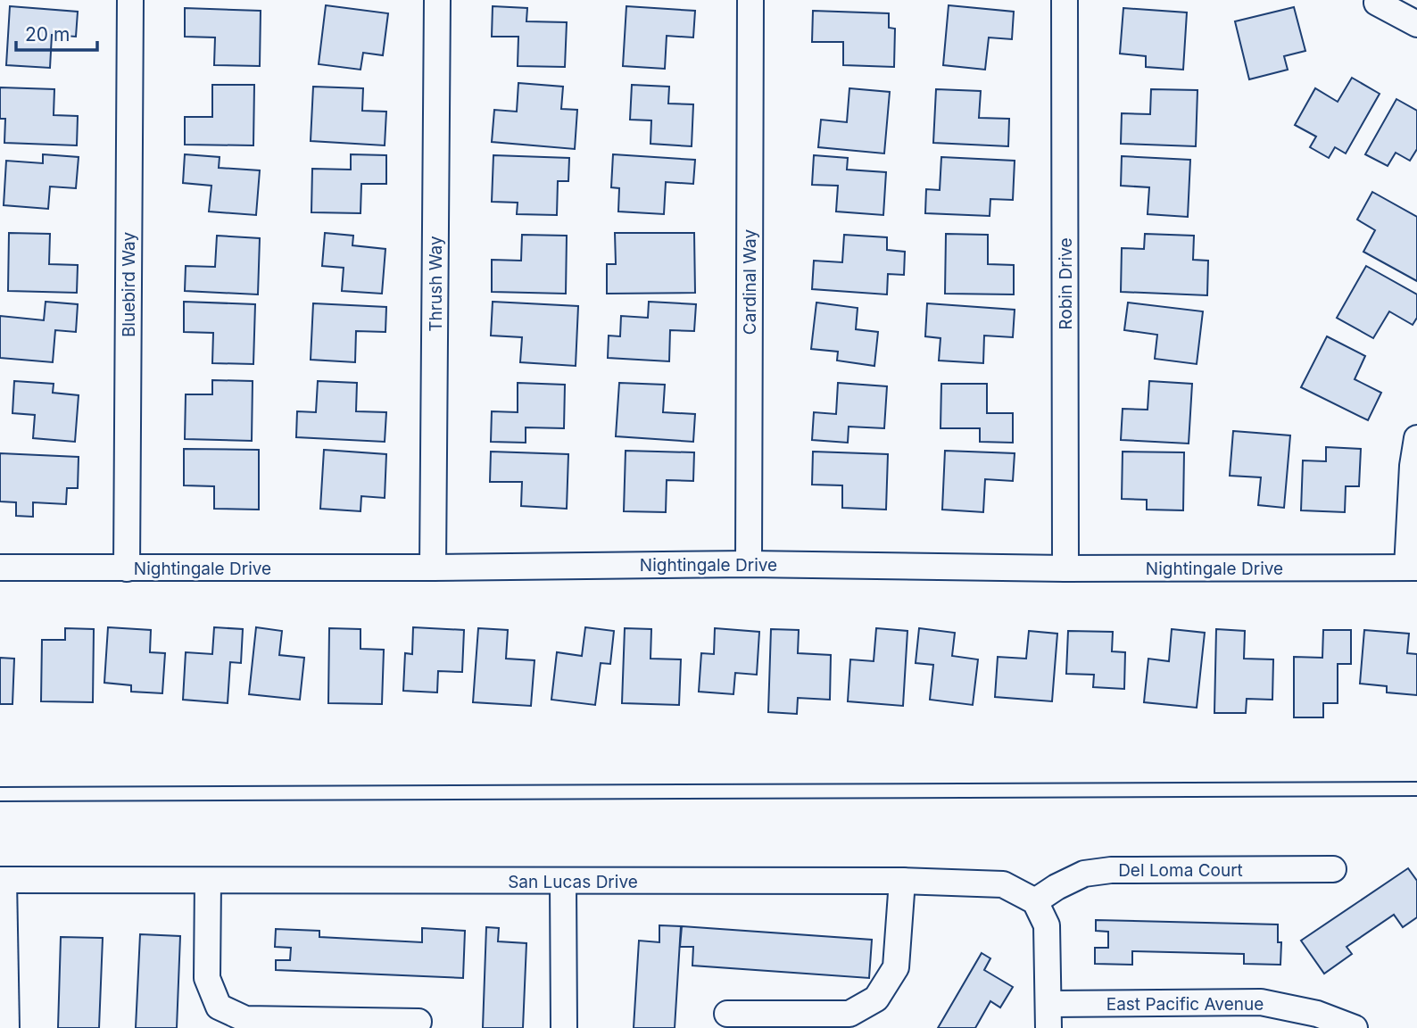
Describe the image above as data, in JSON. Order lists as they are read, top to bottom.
{
  "streets": {
    "street": [
      "Cardinal Way",
      "Thrush Way",
      "Robin Drive",
      "Bluebird Way",
      "Nightingale Drive",
      "Del Loma Court",
      "San Lucas Drive",
      "East Pacific Avenue"
    ]
  },
  "crossings": [
    ["Cardinal Way", "Nightingale Drive"],
    ["Thrush Way", "Nightingale Drive"],
    ["Robin Drive", "Nightingale Drive"],
    ["Bluebird Way", "Nightingale Drive"],
    ["Del Loma Court", "San Lucas Drive"]
  ],
  "scale_bar": "20 m"
}
